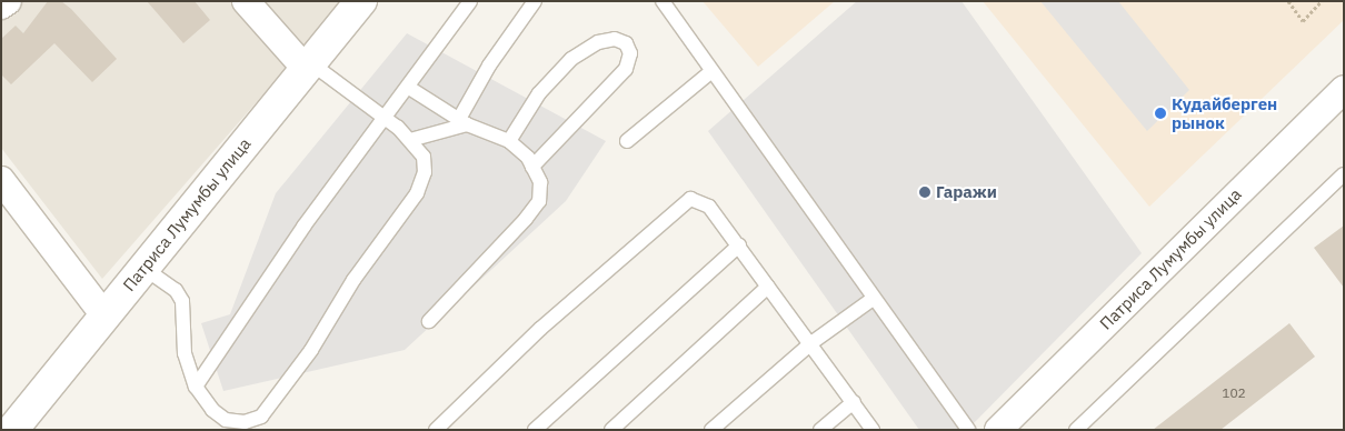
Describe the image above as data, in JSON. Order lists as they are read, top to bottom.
{
  "streets": {
    "street": ["Патриса Лумумбы улица"]
  },
  "places": ["Кудайберген рынок", "Гаражи"],
  "house_numbers": ["102"]
}
